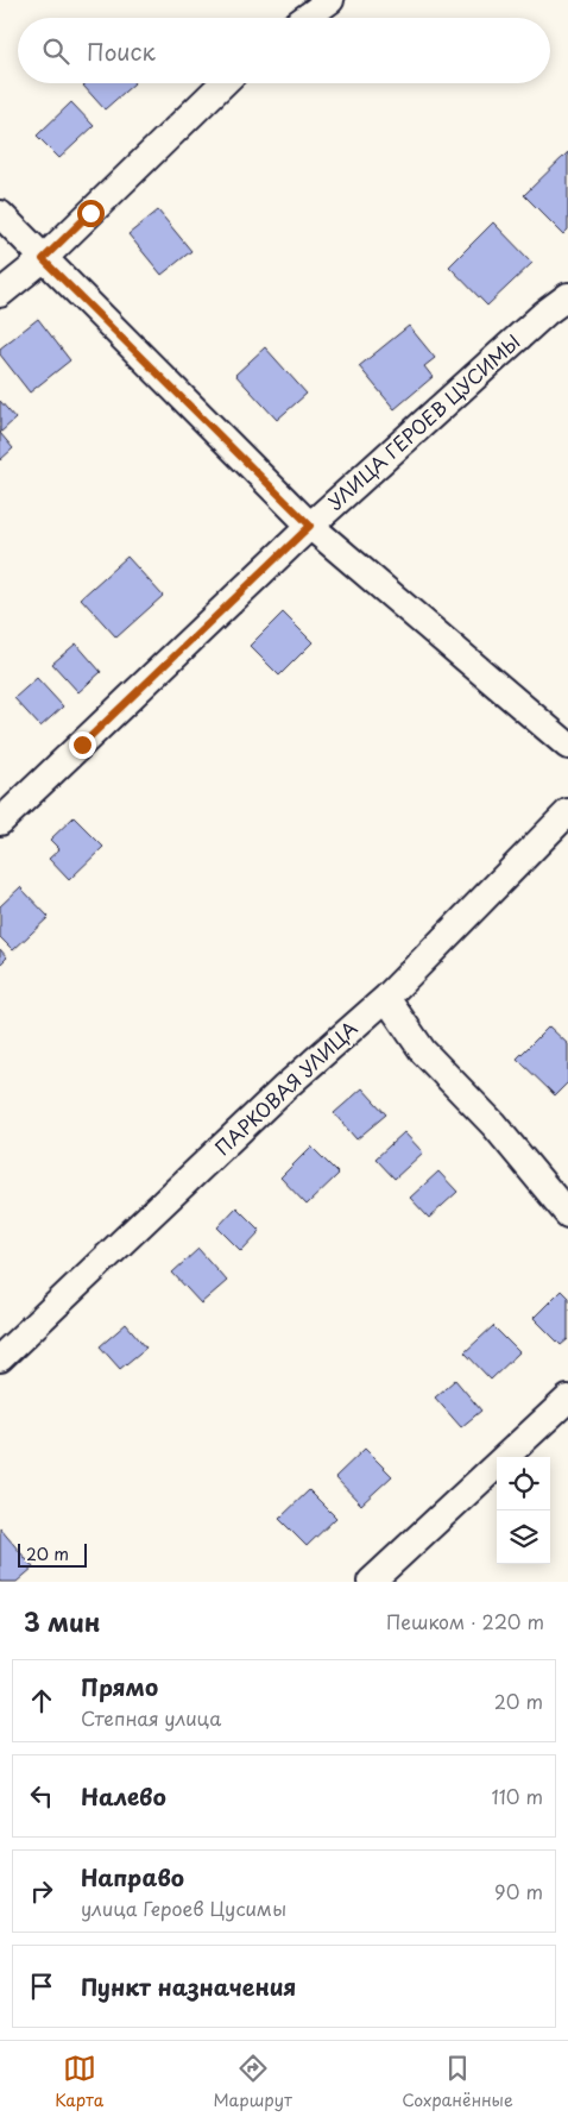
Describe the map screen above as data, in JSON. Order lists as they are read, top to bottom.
{
  "streets": {
    "street": ["УЛИЦА ГЕРОЕВ ЦУСИМЫ", "ПАРКОВАЯ УЛИЦА"]
  },
  "scale_bar": "20 m",
  "page": {
    "search": "Поиск",
    "scale": "20 m",
    "heading": ["3 мин", "Пешком · 220 m"],
    "list": [
      ["Прямо", "Степная улица", "20 m"],
      ["Налево", "110 m"],
      ["Направо", "улица Героев Цусимы", "90 m"],
      "Пункт назначения"
    ],
    "nav": ["Карта", "Маршрут", "Сохранённые"]
  }
}
